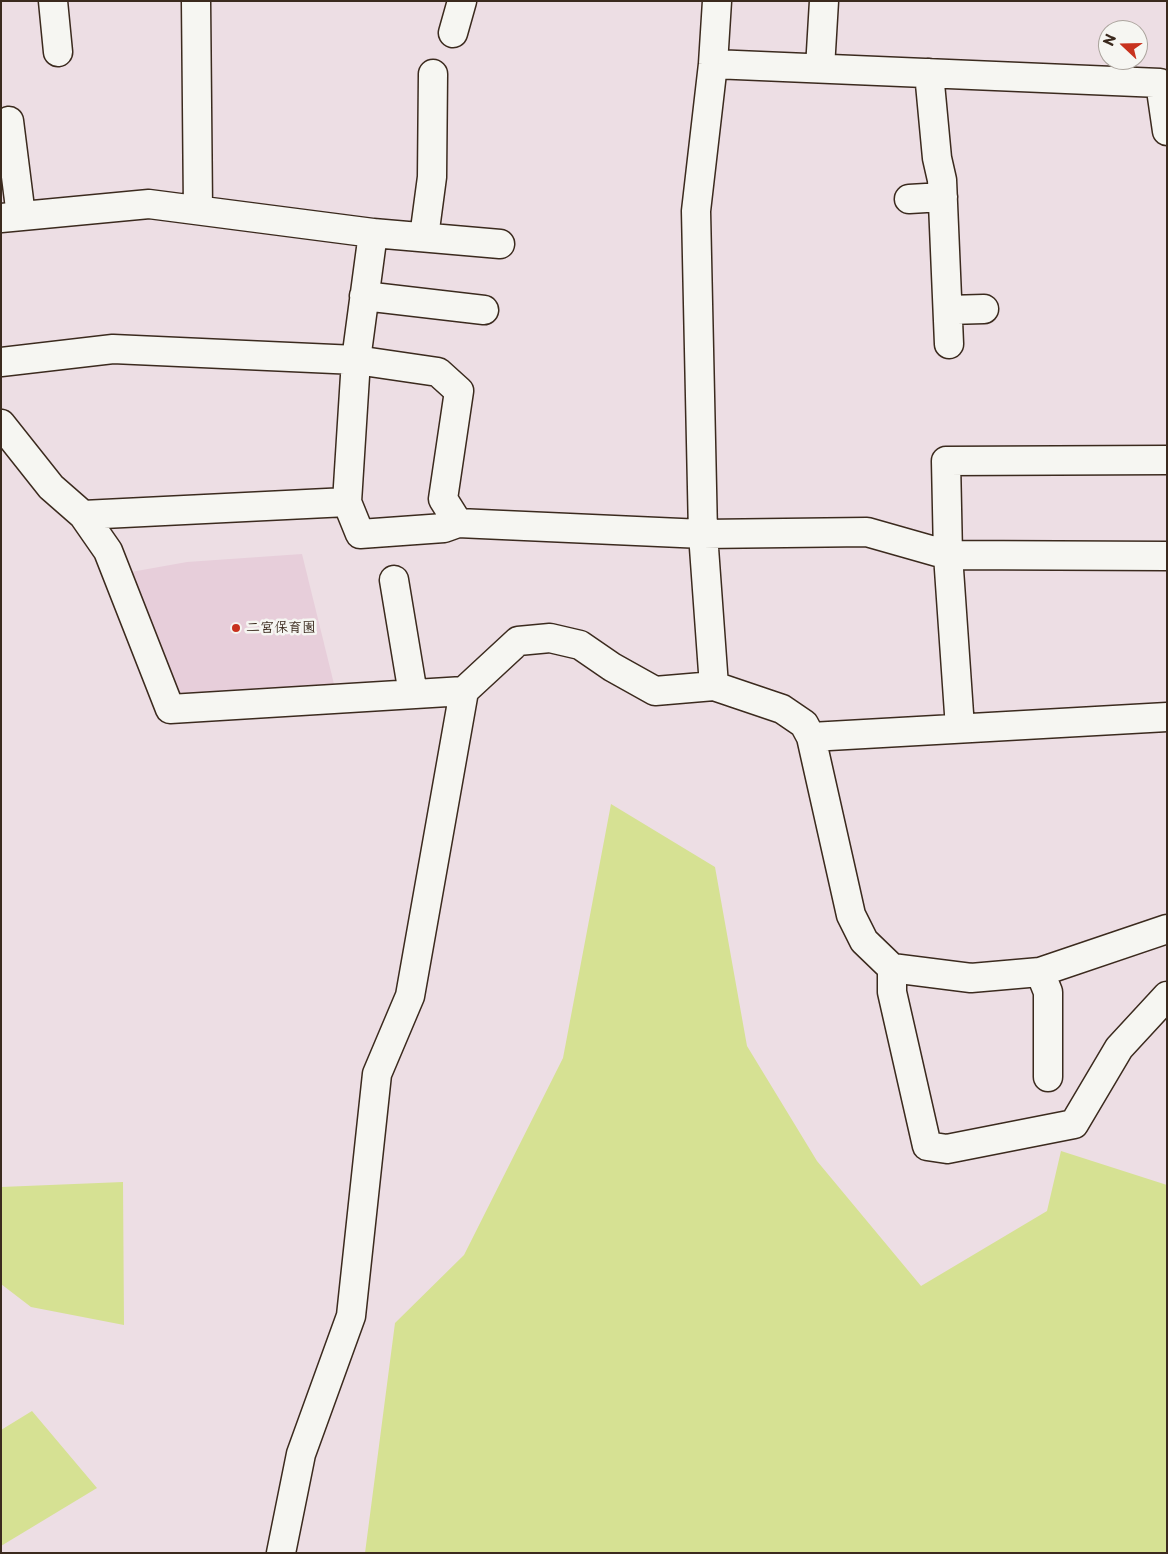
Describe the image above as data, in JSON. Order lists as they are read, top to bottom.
{
  "places": ["二宮保育園"],
  "north": "left"
}
